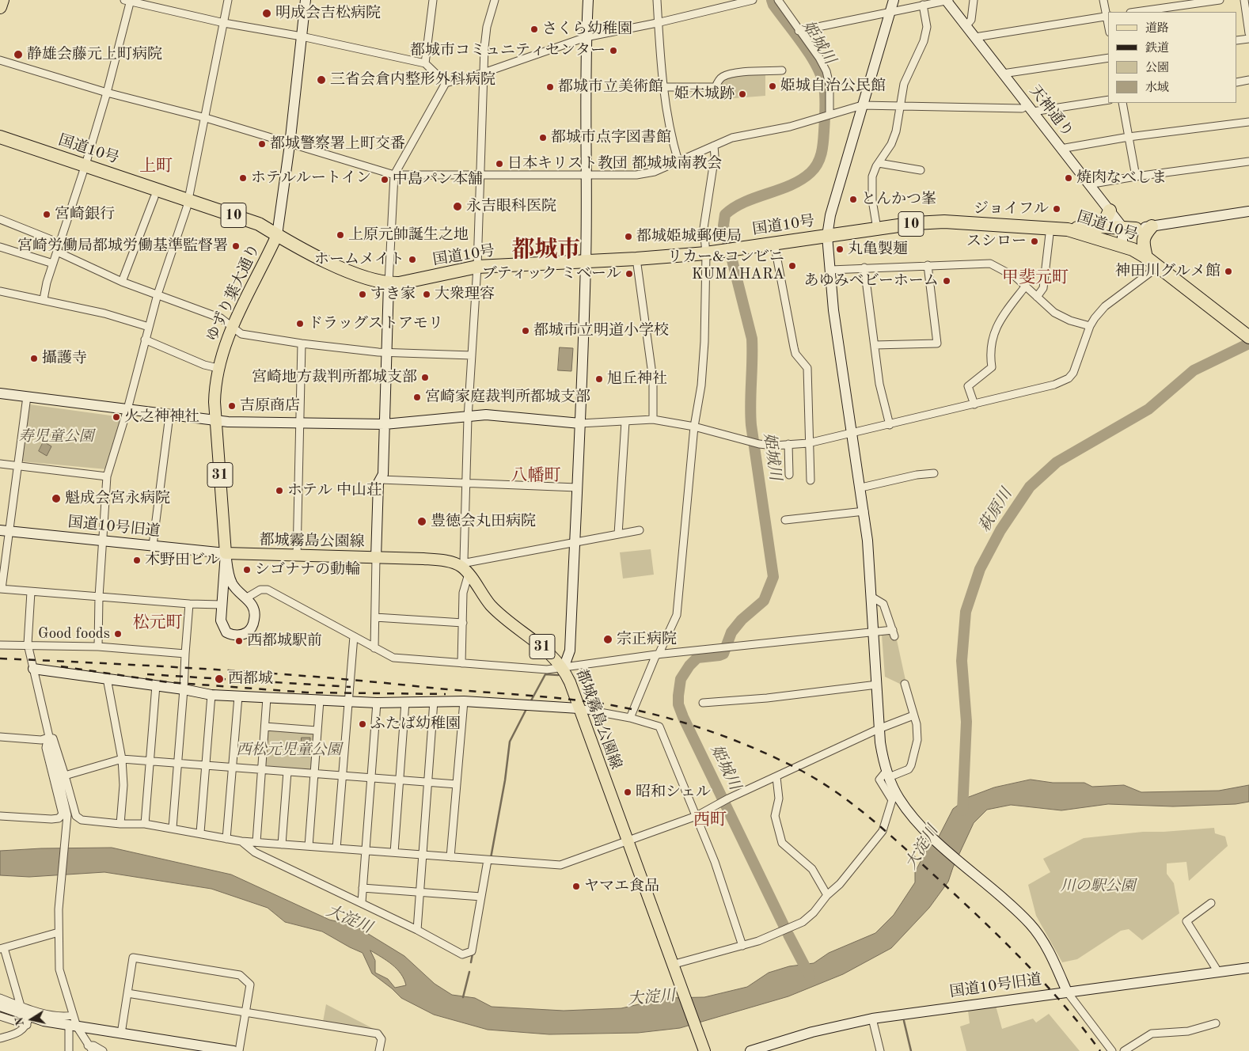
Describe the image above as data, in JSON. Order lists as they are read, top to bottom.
{
  "streets": {
    "highway": ["国道10号", "10"],
    "main road": ["ゆずり葉大通り", "31", "都城霧島公園線"],
    "street": ["天神通り", "国道10号旧道"]
  },
  "crossings": [
    ["国道10号", "ゆずり葉大通り"],
    ["ゆずり葉大通り", "国道10号旧道"],
    ["ゆずり葉大通り", "都城霧島公園線"],
    ["国道10号旧道", "都城霧島公園線"]
  ],
  "districts": [
    "上町",
    "都城市",
    "甲斐元町",
    "八幡町",
    "松元町",
    "西町"
  ],
  "water": ["姫城川", "萩原川", "大淀川"],
  "parks": ["寿児童公園", "西松元児童公園", "川の駅公園"],
  "places": [
    "明成会吉松病院",
    "さくら幼稚園",
    "都城市コミュニティセンター",
    "静雄会藤元上町病院",
    "三省会倉内整形外科病院",
    "姫城自治公民館",
    "都城市立美術館",
    "姫木城跡",
    "都城市点字図書館",
    "都城警察署上町交番",
    "日本キリスト教団 都城城南教会",
    "ホテルルートイン",
    "焼肉なべしま",
    "中島パン本舗",
    "とんかつ峯",
    "永吉眼科医院",
    "ジョイフル",
    "宮崎銀行",
    "上原元帥誕生之地",
    "都城姫城郵便局",
    "スシロー",
    "宮崎労働局都城労働基準監督署",
    "丸亀製麺",
    "ホームメイト",
    "リカー&コンビニ KUMAHARA",
    "神田川グルメ館",
    "ブティック ミベール",
    "あゆみベビーホーム",
    "すき家",
    "大衆理容",
    "ドラッグストアモリ",
    "都城市立明道小学校",
    "攝護寺",
    "宮崎地方裁判所都城支部",
    "旭丘神社",
    "宮崎家庭裁判所都城支部",
    "吉原商店",
    "火之神神社",
    "ホテル 中山荘",
    "魁成会宮永病院",
    "豊徳会丸田病院",
    "木野田ビル",
    "シゴナナの動輪",
    "Good foods",
    "宗正病院",
    "西都城駅前",
    "西都城",
    "ふたば幼稚園",
    "昭和シェル",
    "ヤマエ食品"
  ],
  "legend": [
    "道路",
    "鉄道",
    "公園",
    "水域"
  ],
  "north": "left"
}
